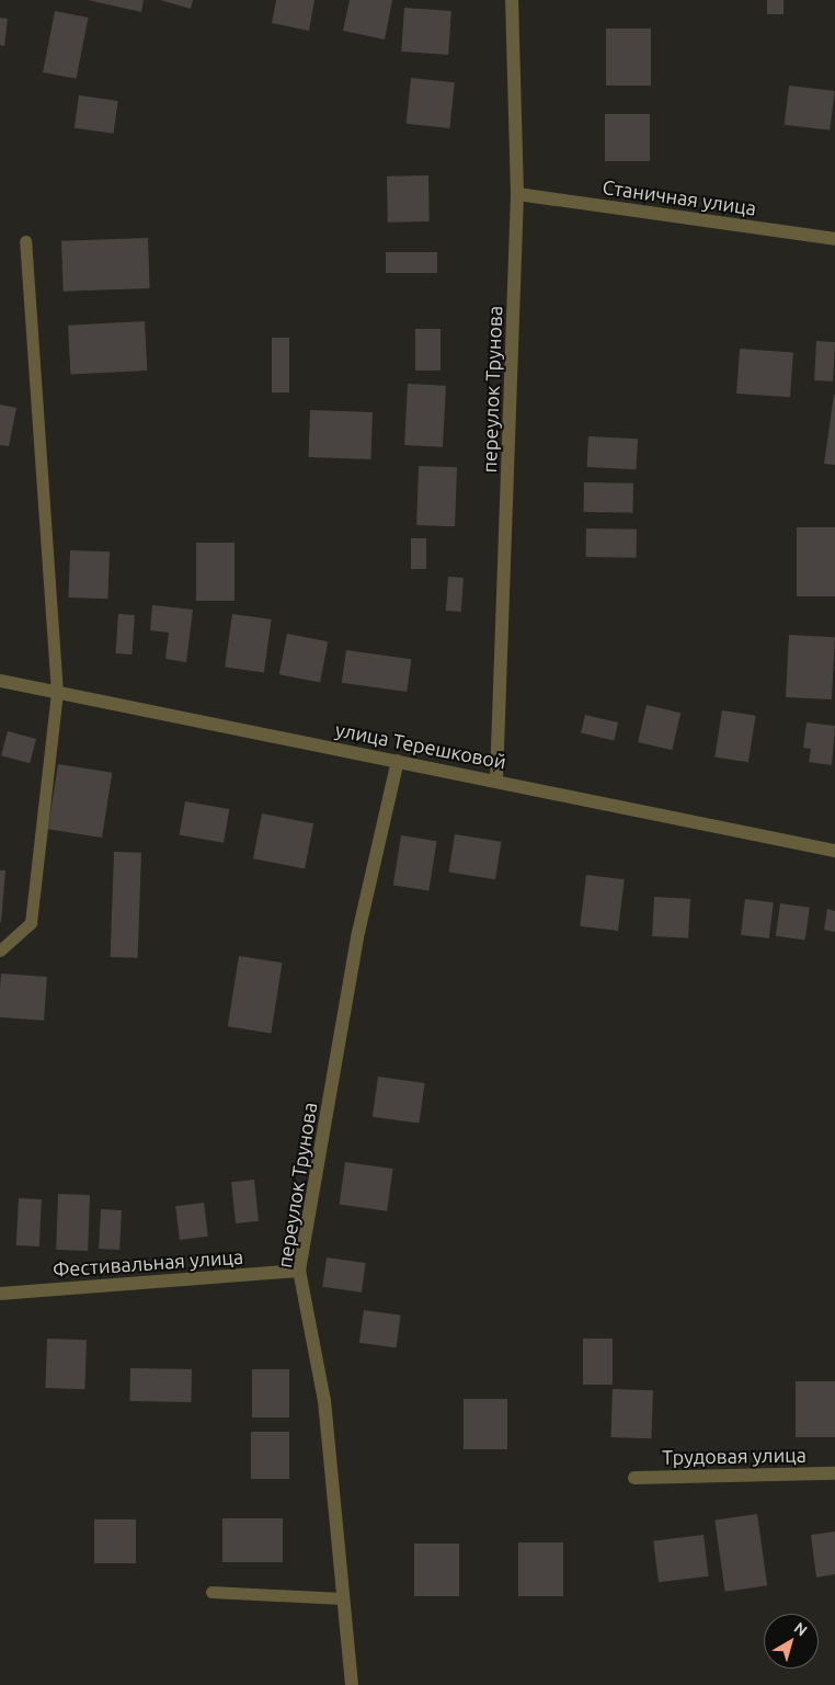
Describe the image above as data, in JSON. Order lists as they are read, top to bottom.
{
  "streets": {
    "street": [
      "Станичная улица",
      "переулок Трунова",
      "улица Терешковой",
      "Фестивальная улица",
      "Трудовая улица"
    ]
  },
  "crossings": [
    ["Станичная улица", "переулок Трунова"],
    ["переулок Трунова", "улица Терешковой"],
    ["переулок Трунова", "Фестивальная улица"]
  ],
  "north": "top right"
}
